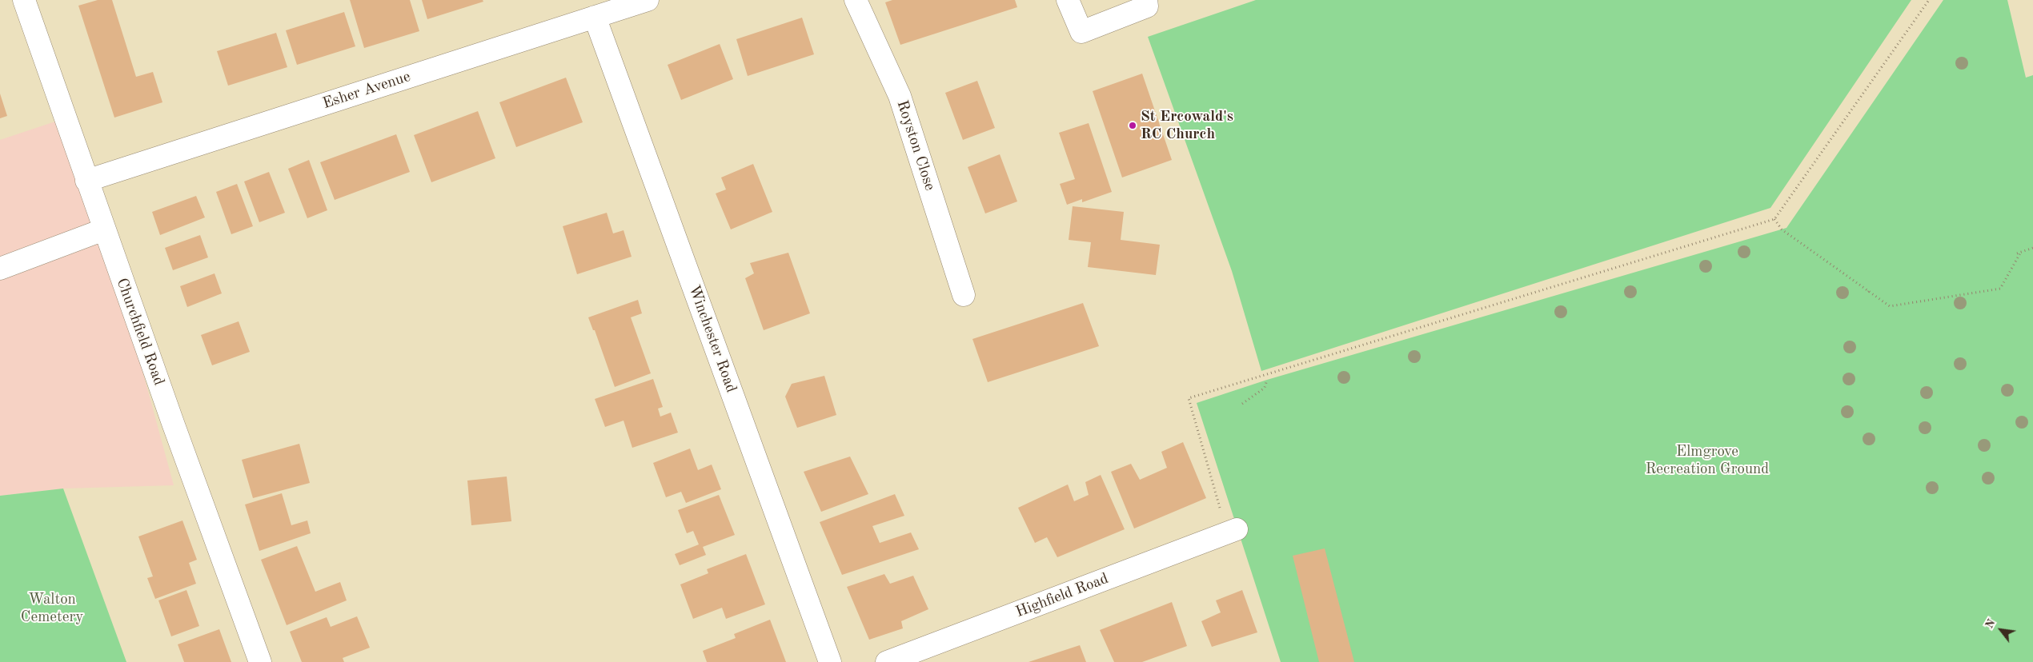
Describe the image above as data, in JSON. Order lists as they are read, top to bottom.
{
  "streets": {
    "street": [
      "Esher Avenue",
      "Royston Close",
      "Churchfield Road",
      "Winchester Road",
      "Highfield Road"
    ]
  },
  "crossings": [
    ["Esher Avenue", "Churchfield Road"],
    ["Esher Avenue", "Winchester Road"]
  ],
  "parks": ["Elmgrove Recreation Ground", "Walton Cemetery"],
  "places": ["St Ercowald's RC Church"],
  "north": "top left"
}
